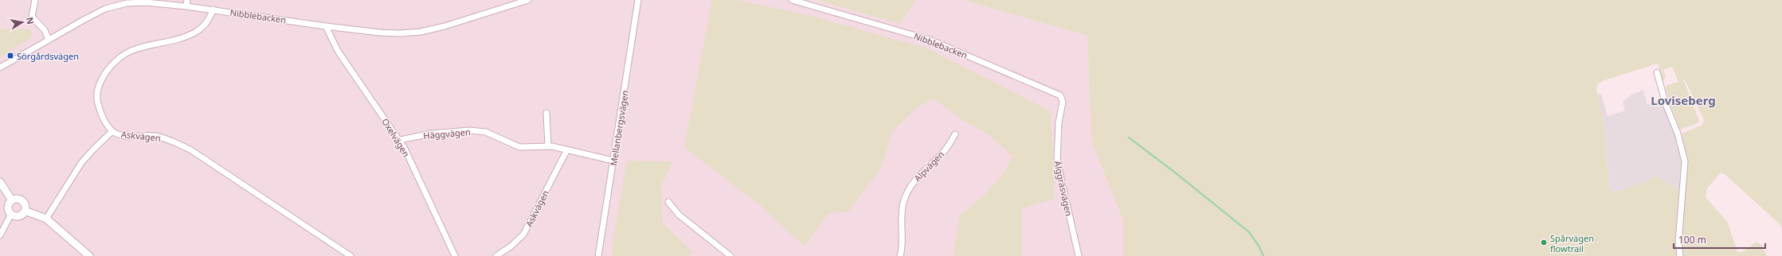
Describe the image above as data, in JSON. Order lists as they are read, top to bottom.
{
  "streets": {
    "street": [
      "Nibblebacken",
      "Mellanbergsvägen",
      "Häggvägen",
      "Askvägen",
      "Oxelvägen",
      "Alpvägen",
      "Älggräsvägen"
    ]
  },
  "crossings": [
    ["Nibblebacken", "Askvägen"],
    ["Nibblebacken", "Oxelvägen"],
    ["Nibblebacken", "Älggräsvägen"],
    ["Mellanbergsvägen", "Häggvägen"],
    ["Häggvägen", "Askvägen"],
    ["Häggvägen", "Oxelvägen"]
  ],
  "districts": ["Loviseberg"],
  "places": {
    "transit": ["Sörgårdsvägen"],
    "other": ["Spårvägen flowtrail"]
  },
  "scale_bar": "100 m",
  "north": "right"
}
